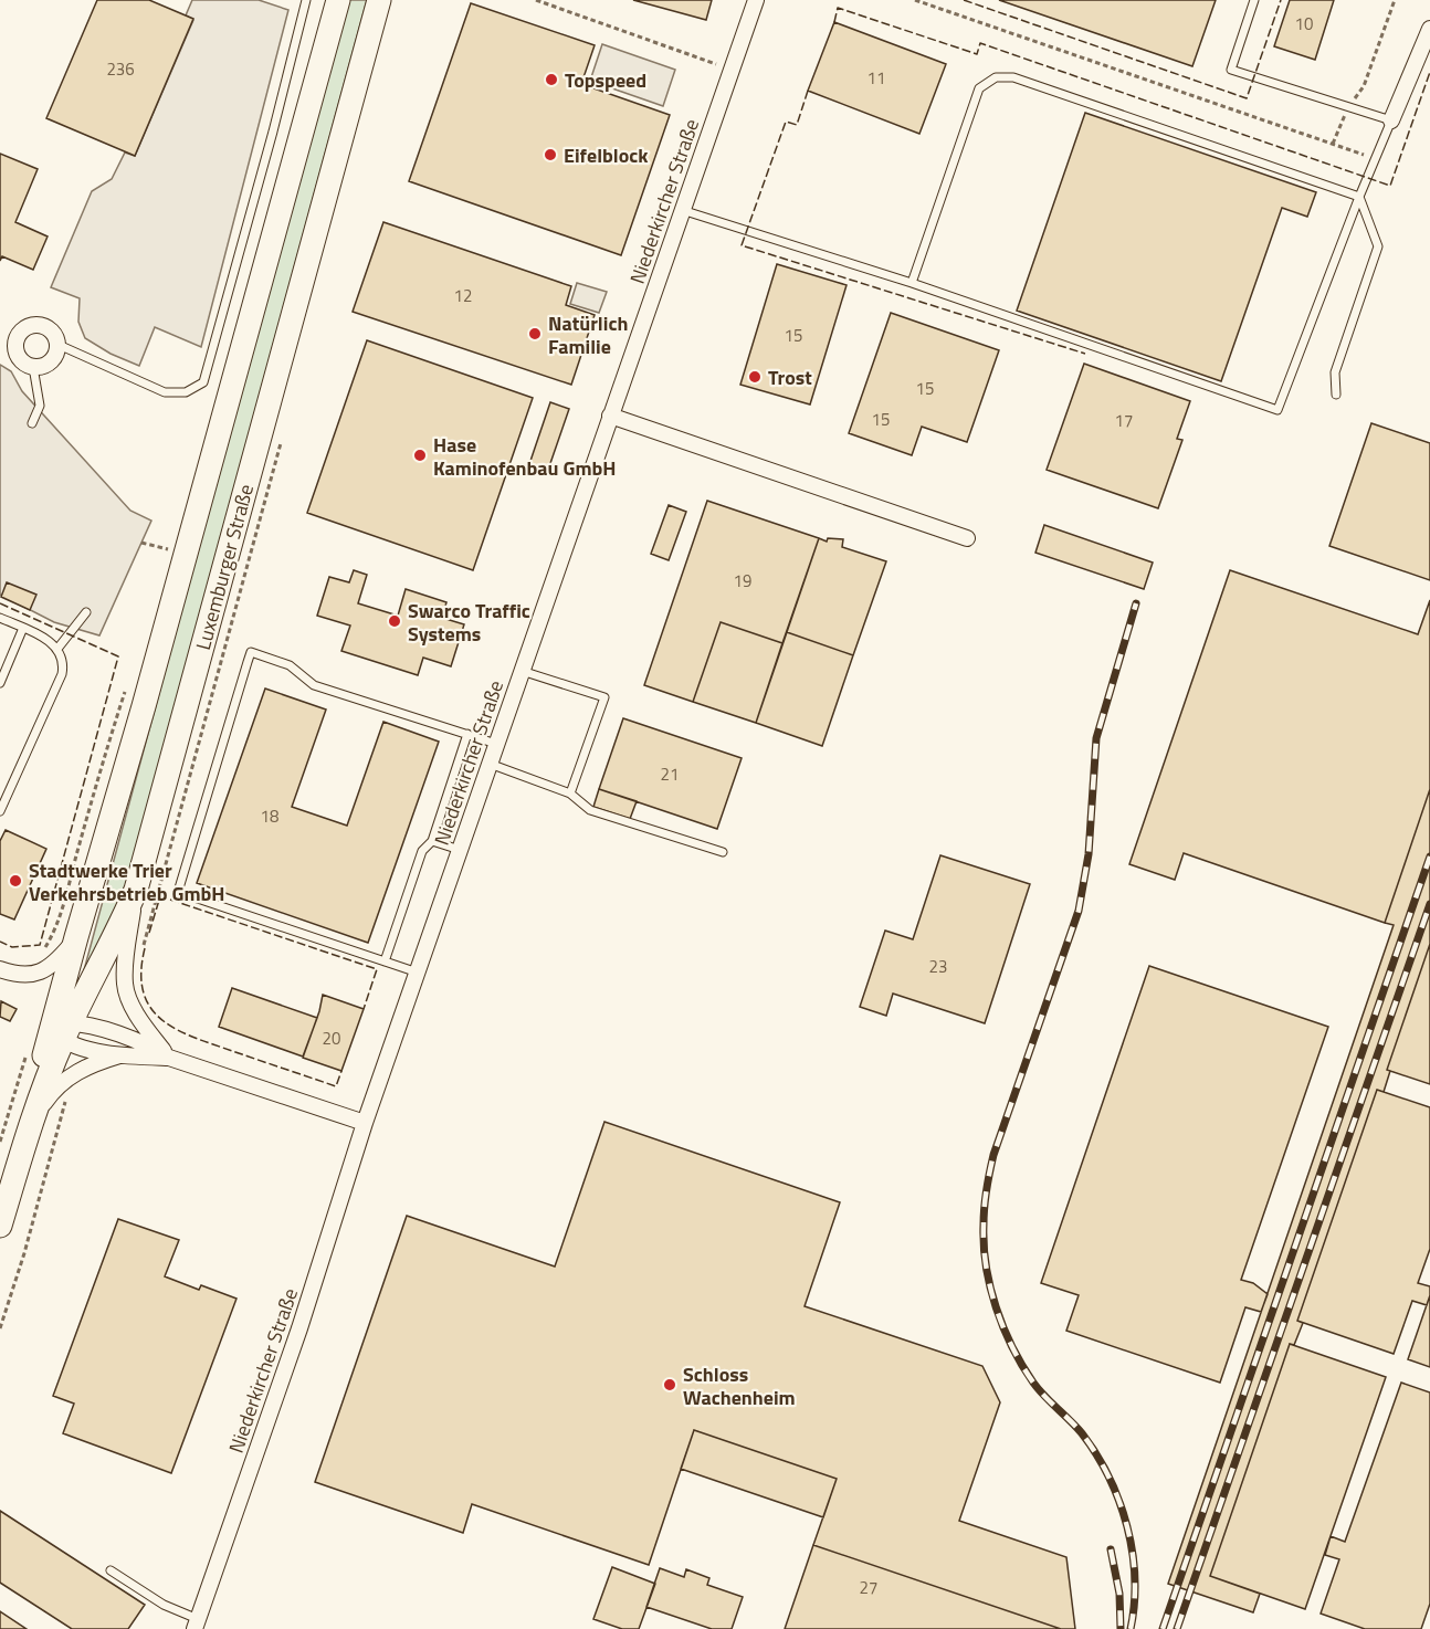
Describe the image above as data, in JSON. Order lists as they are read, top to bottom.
{
  "streets": {
    "main road": ["Luxemburger Straße"],
    "street": ["Niederkircher Straße"]
  },
  "places": [
    "Topspeed",
    "Eifelblock",
    "Natürlich Familie",
    "Trost",
    "Hase Kaminofenbau GmbH",
    "Swarco Traffic Systems",
    "Stadtwerke Trier Verkehrsbetrieb GmbH",
    "Schloss Wachenheim"
  ],
  "house_numbers": [
    "10",
    "236",
    "11",
    "12",
    "15",
    "15",
    "15",
    "17",
    "19",
    "21",
    "18",
    "23",
    "20",
    "27"
  ]
}
